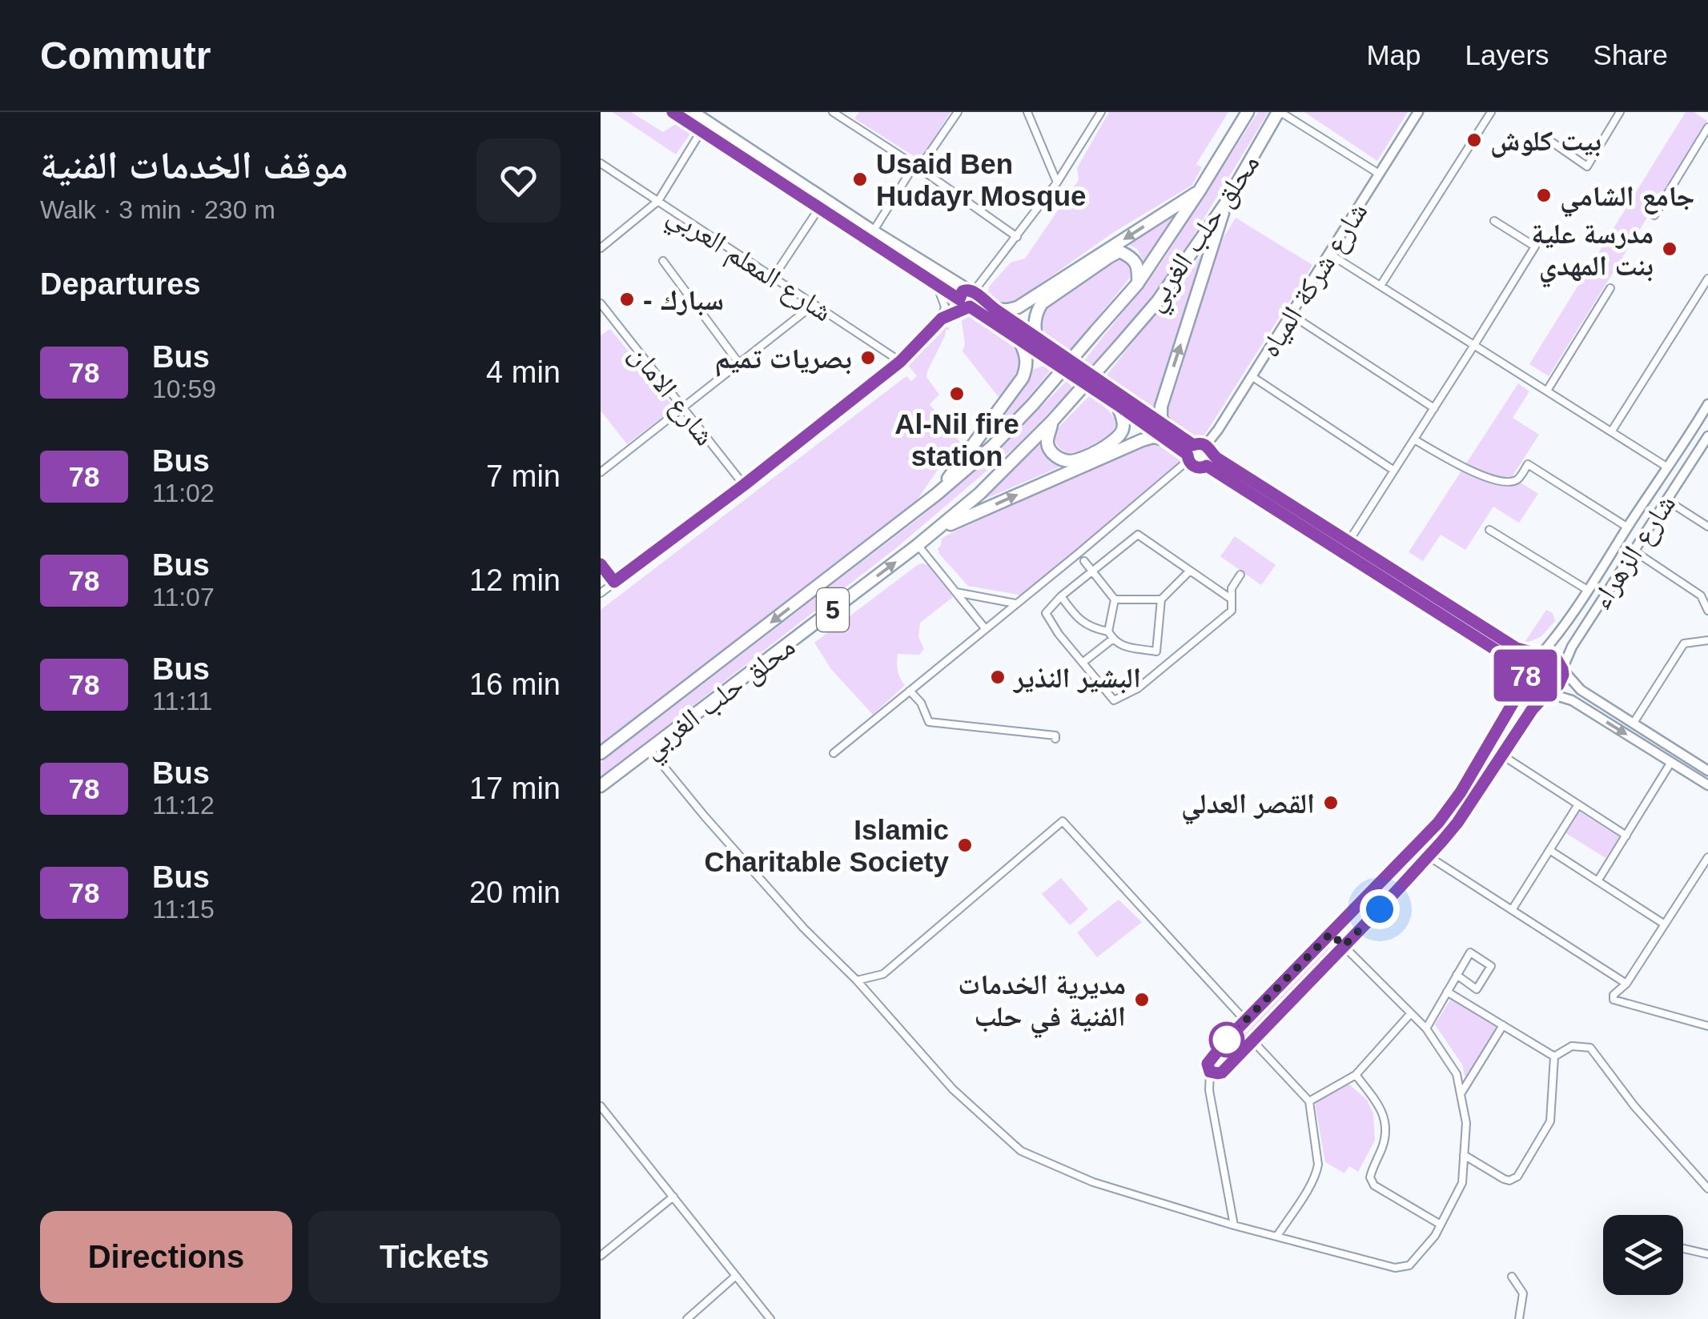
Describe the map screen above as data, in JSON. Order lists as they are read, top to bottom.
{
  "streets": {
    "highway": ["محلق حلب الغربي", "5"],
    "main road": ["شارع شركة المياه", "شارع الزهراء"],
    "street": ["شارع المعلم العربي", "شارع الامان"]
  },
  "places": [
    "بيت كلوش",
    "Usaid Ben Hudayr Mosque",
    "جامع الشامي",
    "مدرسة علية بنت المهدي",
    "- سبارك",
    "بصريات تميم",
    "Al-Nil fire station",
    "البشير النذير",
    "القصر العدلي",
    "Islamic Charitable Society",
    "مديرية الخدمات الفنية في حلب"
  ],
  "lines": ["bus line 78"],
  "page": {
    "header": "Commutr",
    "nav": ["Map", "Layers", "Share"],
    "heading": [
      ["موقف الخدمات الفنية", "Walk · 3 min · 230 m"],
      "Departures"
    ],
    "on_map": "78",
    "list": [
      {
        "mark": "78",
        "name": "Bus",
        "note": "10:59",
        "value": "4 min"
      },
      {
        "mark": "78",
        "name": "Bus",
        "note": "11:02",
        "value": "7 min"
      },
      {
        "mark": "78",
        "name": "Bus",
        "note": "11:07",
        "value": "12 min"
      },
      {
        "mark": "78",
        "name": "Bus",
        "note": "11:11",
        "value": "16 min"
      },
      {
        "mark": "78",
        "name": "Bus",
        "note": "11:12",
        "value": "17 min"
      },
      {
        "mark": "78",
        "name": "Bus",
        "note": "11:15",
        "value": "20 min"
      }
    ],
    "buttons": ["Directions", "Tickets"]
  }
}
